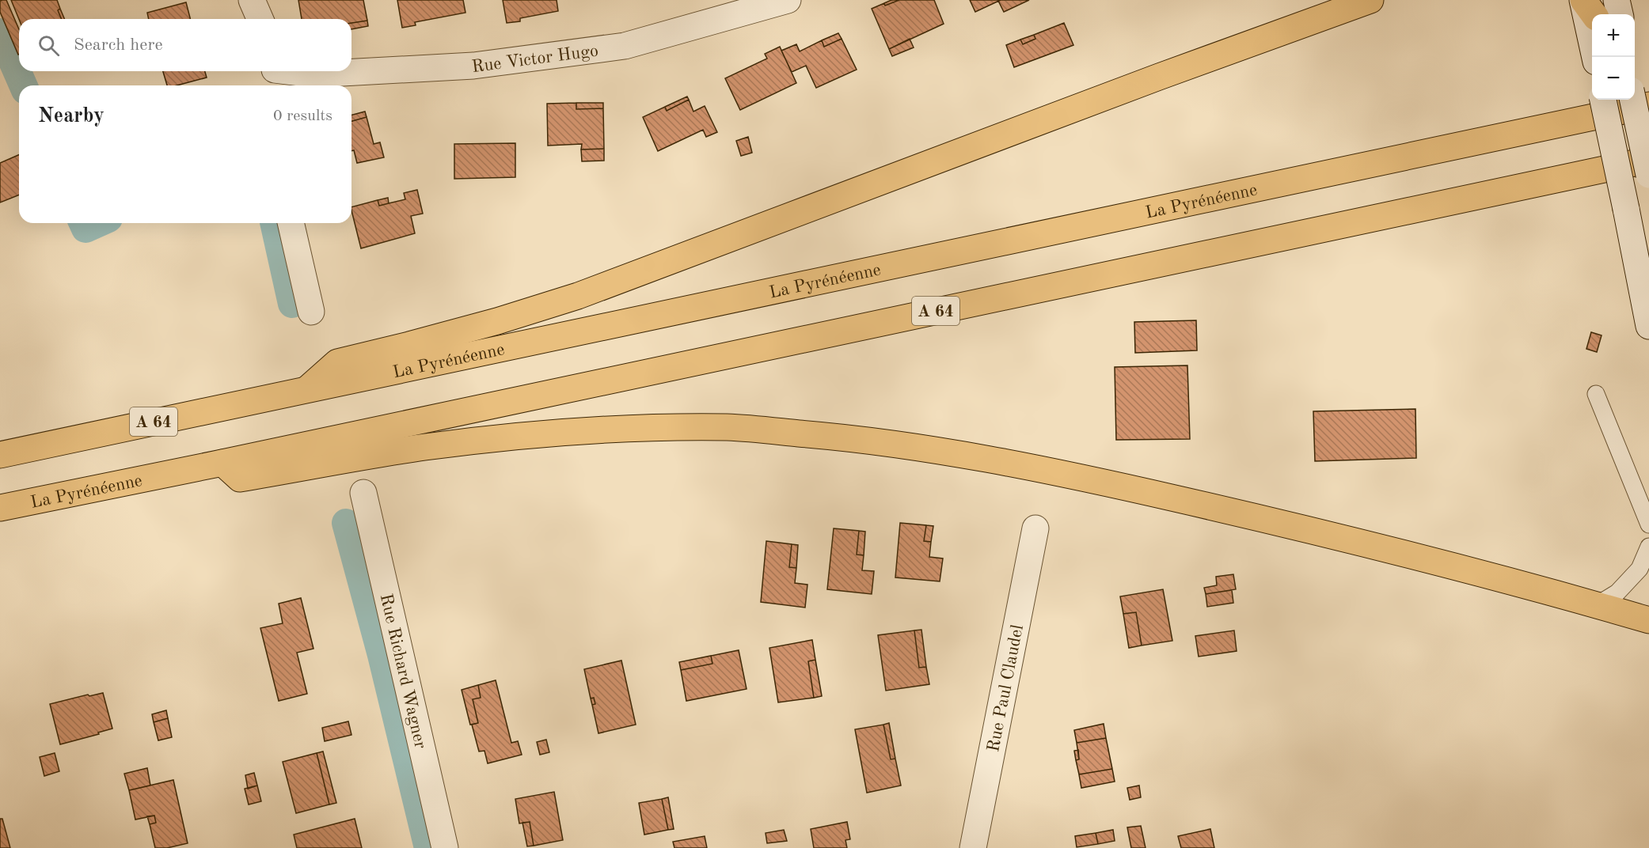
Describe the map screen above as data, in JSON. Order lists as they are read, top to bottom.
{
  "streets": {
    "highway": ["La Pyrénéenne", "A 64"],
    "street": ["Rue Victor Hugo", "Rue Richard Wagner", "Rue Paul Claudel"]
  },
  "page": {
    "map_buttons": ["+", "−"],
    "search": "Search here",
    "heading": ["Nearby", "0 results"]
  }
}
